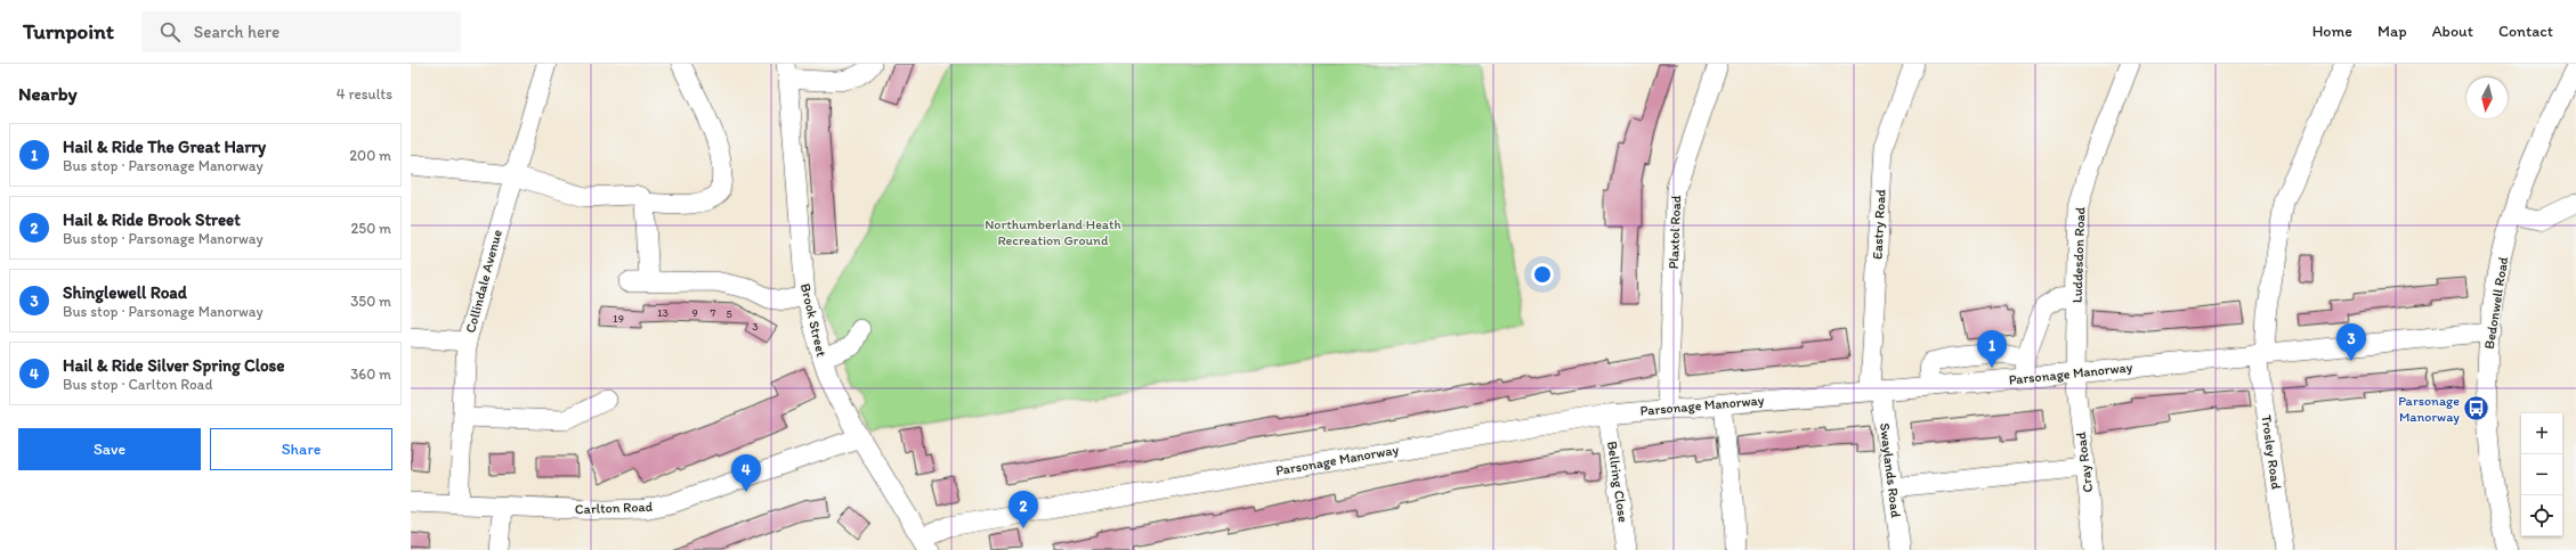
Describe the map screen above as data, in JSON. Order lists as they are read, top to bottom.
{
  "streets": {
    "street": [
      "Eastry Road",
      "Plaxtol Road",
      "Luddesdon Road",
      "Collindale Avenue",
      "Bedonwell Road",
      "Brook Street",
      "Parsonage Manorway",
      "Trosley Road",
      "Cray Road",
      "Swaylands Road",
      "Bellring Close",
      "Carlton Road"
    ]
  },
  "crossings": [
    ["Eastry Road", "Parsonage Manorway"],
    ["Eastry Road", "Swaylands Road"],
    ["Plaxtol Road", "Parsonage Manorway"],
    ["Luddesdon Road", "Parsonage Manorway"],
    ["Luddesdon Road", "Cray Road"],
    ["Collindale Avenue", "Carlton Road"],
    ["Bedonwell Road", "Parsonage Manorway"],
    ["Brook Street", "Parsonage Manorway"],
    ["Brook Street", "Carlton Road"],
    ["Parsonage Manorway", "Trosley Road"],
    ["Parsonage Manorway", "Cray Road"],
    ["Parsonage Manorway", "Swaylands Road"],
    ["Parsonage Manorway", "Bellring Close"]
  ],
  "parks": ["Northumberland Heath Recreation Ground"],
  "places": {
    "bus stop": ["Parsonage Manorway"]
  },
  "house_numbers": [
    "13",
    "9",
    "7",
    "5",
    "19",
    "3"
  ],
  "north": "bottom",
  "page": {
    "header": "Turnpoint",
    "search": "Search here",
    "nav": [
      "Home",
      "Map",
      "About",
      "Contact"
    ],
    "heading": ["Nearby", "4 results"],
    "list": [
      {
        "mark": "1",
        "name": "Hail & Ride The Great Harry",
        "note": "Bus stop · Parsonage Manorway",
        "value": "200 m"
      },
      {
        "mark": "2",
        "name": "Hail & Ride Brook Street",
        "note": "Bus stop · Parsonage Manorway",
        "value": "250 m"
      },
      {
        "mark": "3",
        "name": "Shinglewell Road",
        "note": "Bus stop · Parsonage Manorway",
        "value": "350 m"
      },
      {
        "mark": "4",
        "name": "Hail & Ride Silver Spring Close",
        "note": "Bus stop · Carlton Road",
        "value": "360 m"
      }
    ],
    "pins": [
      "3",
      "1",
      "4",
      "2"
    ],
    "map_buttons": ["+", "−"],
    "buttons": ["Save", "Share"]
  }
}
